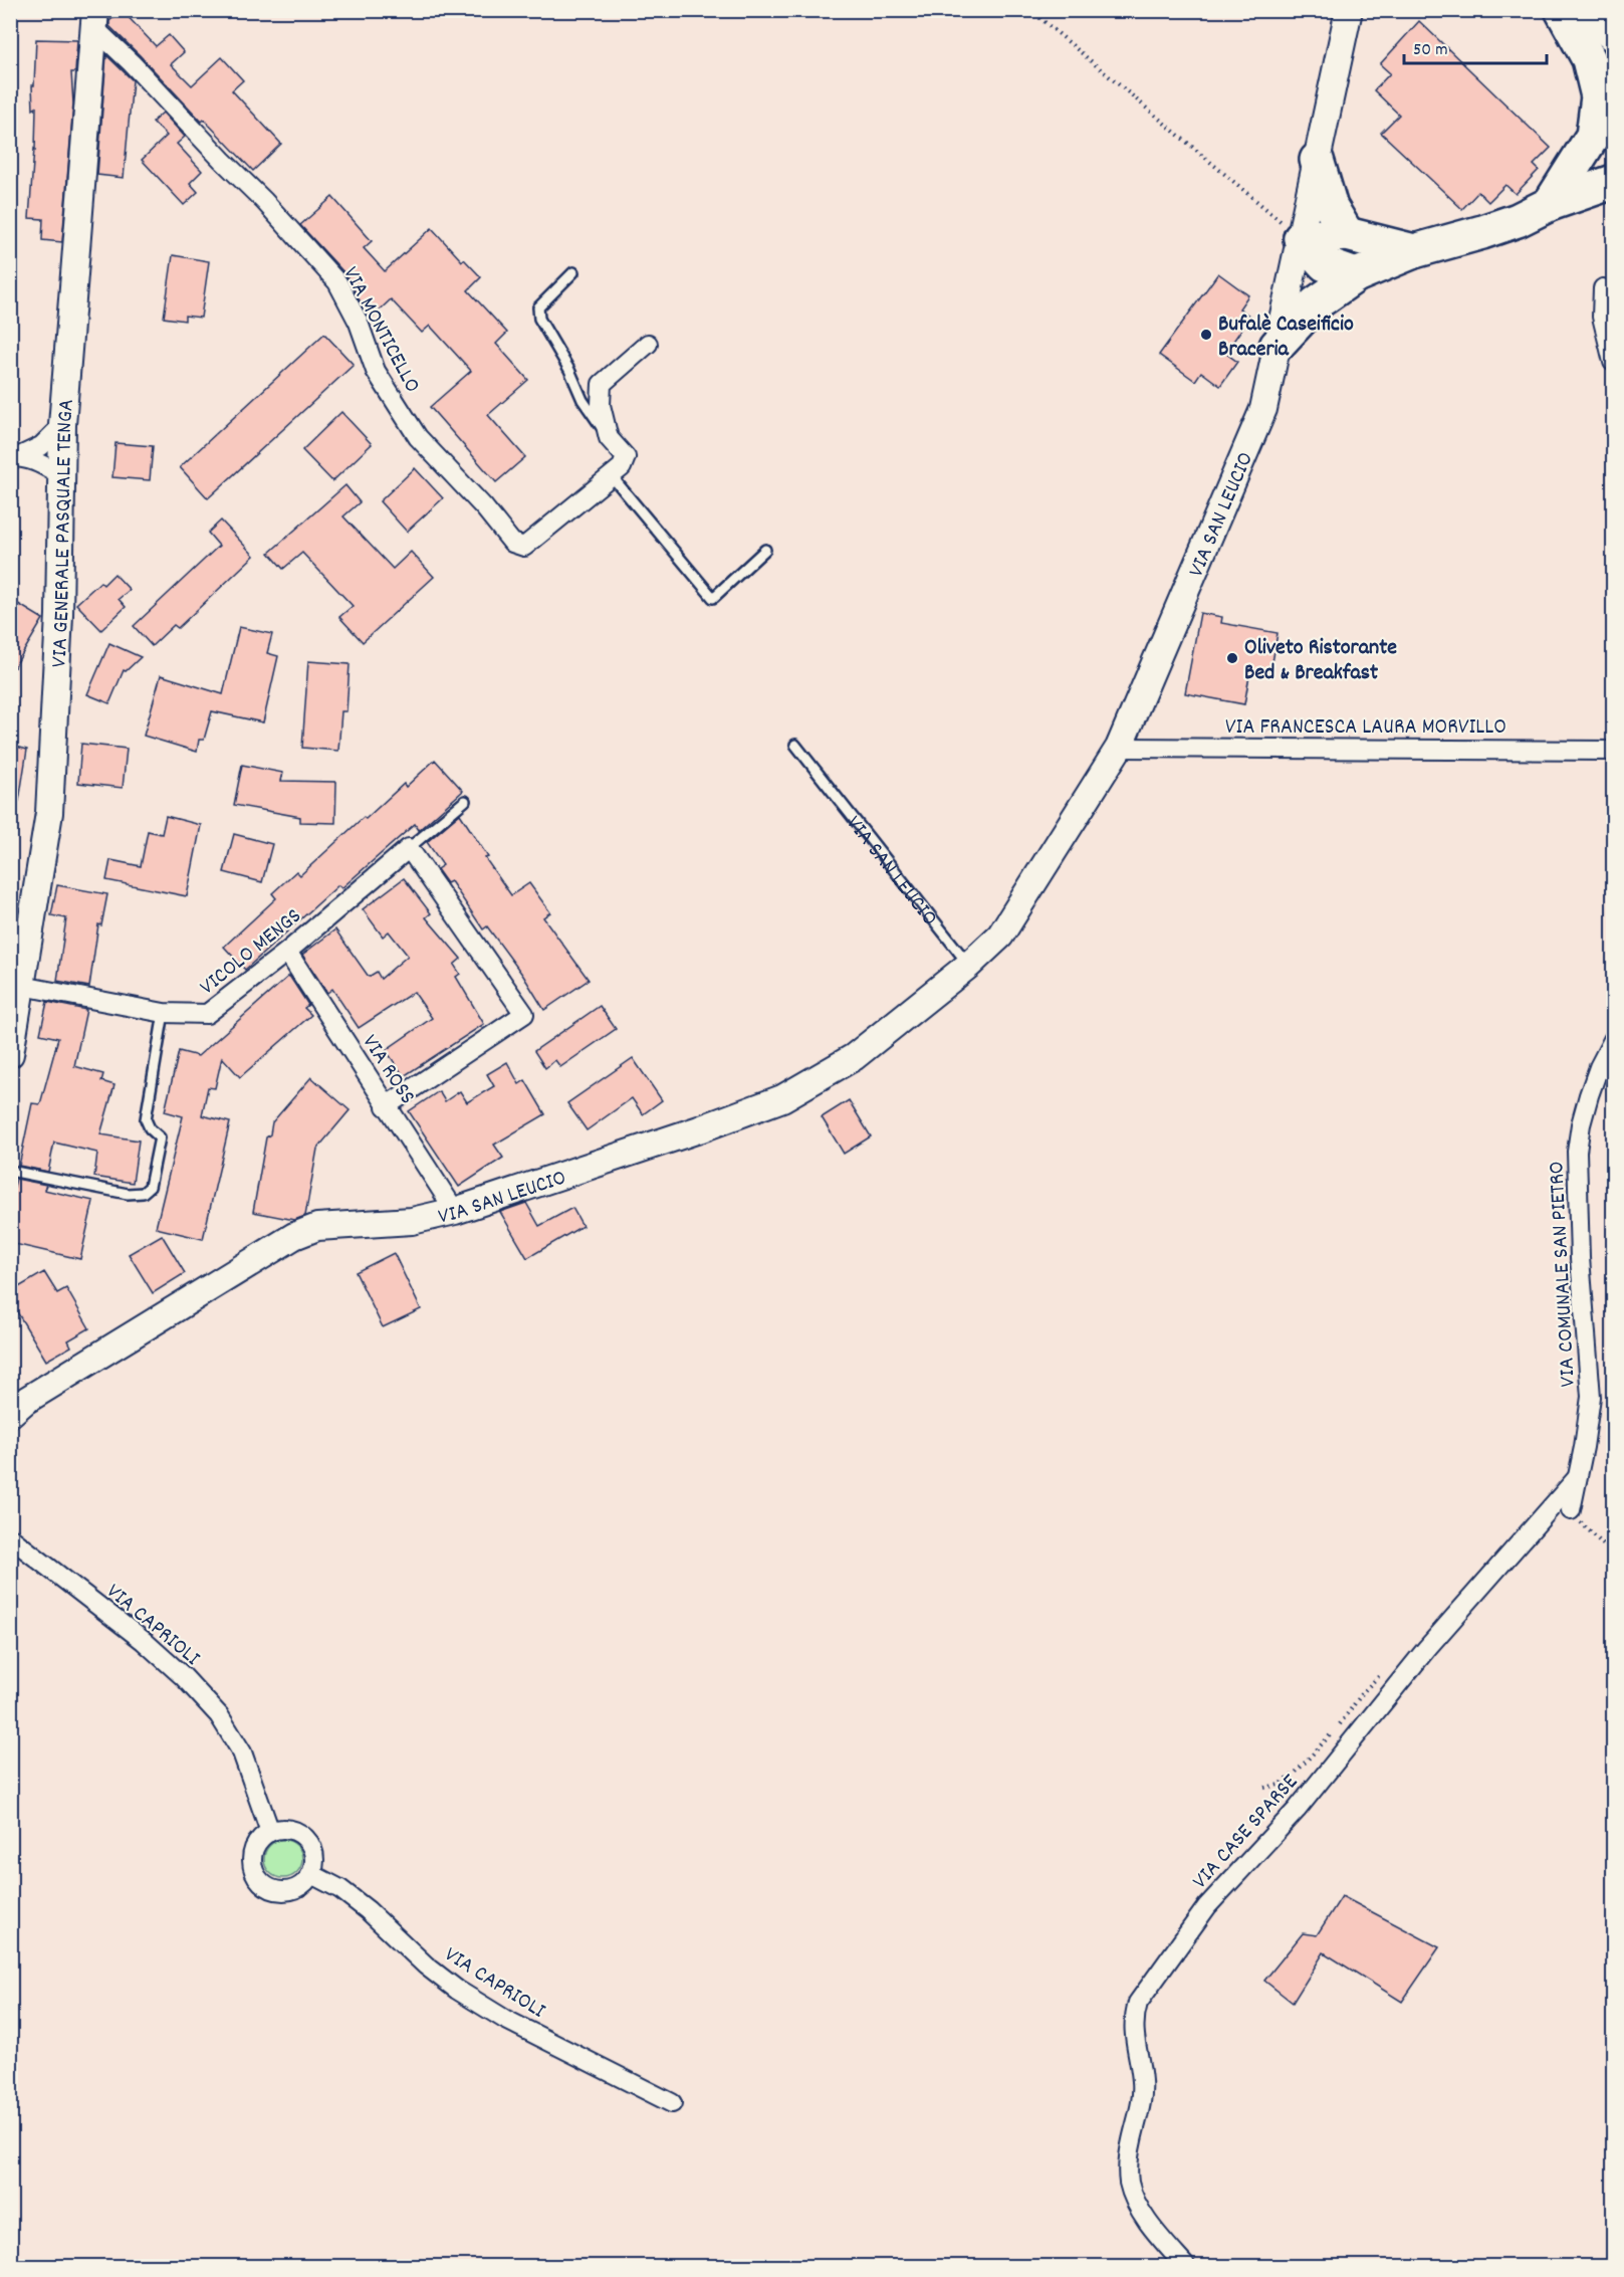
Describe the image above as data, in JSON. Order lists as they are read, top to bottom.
{
  "streets": {
    "street": [
      "VIA MONTICELLO",
      "VIA SAN LEUCIO",
      "VIA GENERALE PASQUALE TENGA",
      "VIA FRANCESCA LAURA MORVILLO",
      "VICOLO MENGS",
      "VIA ROSS",
      "VIA COMUNALE SAN PIETRO",
      "VIA CAPRIOLI",
      "VIA CASE SPARSE"
    ]
  },
  "crossings": [
    ["VIA MONTICELLO", "VIA GENERALE PASQUALE TENGA"],
    ["VIA SAN LEUCIO", "VIA FRANCESCA LAURA MORVILLO"],
    ["VIA SAN LEUCIO", "VIA ROSS"],
    ["VIA GENERALE PASQUALE TENGA", "VICOLO MENGS"],
    ["VICOLO MENGS", "VIA ROSS"],
    ["VIA COMUNALE SAN PIETRO", "VIA CASE SPARSE"]
  ],
  "places": ["Bufalè Caseificio Braceria", "Oliveto Ristorante Bed & Breakfast"],
  "scale_bar": "50 m"
}
